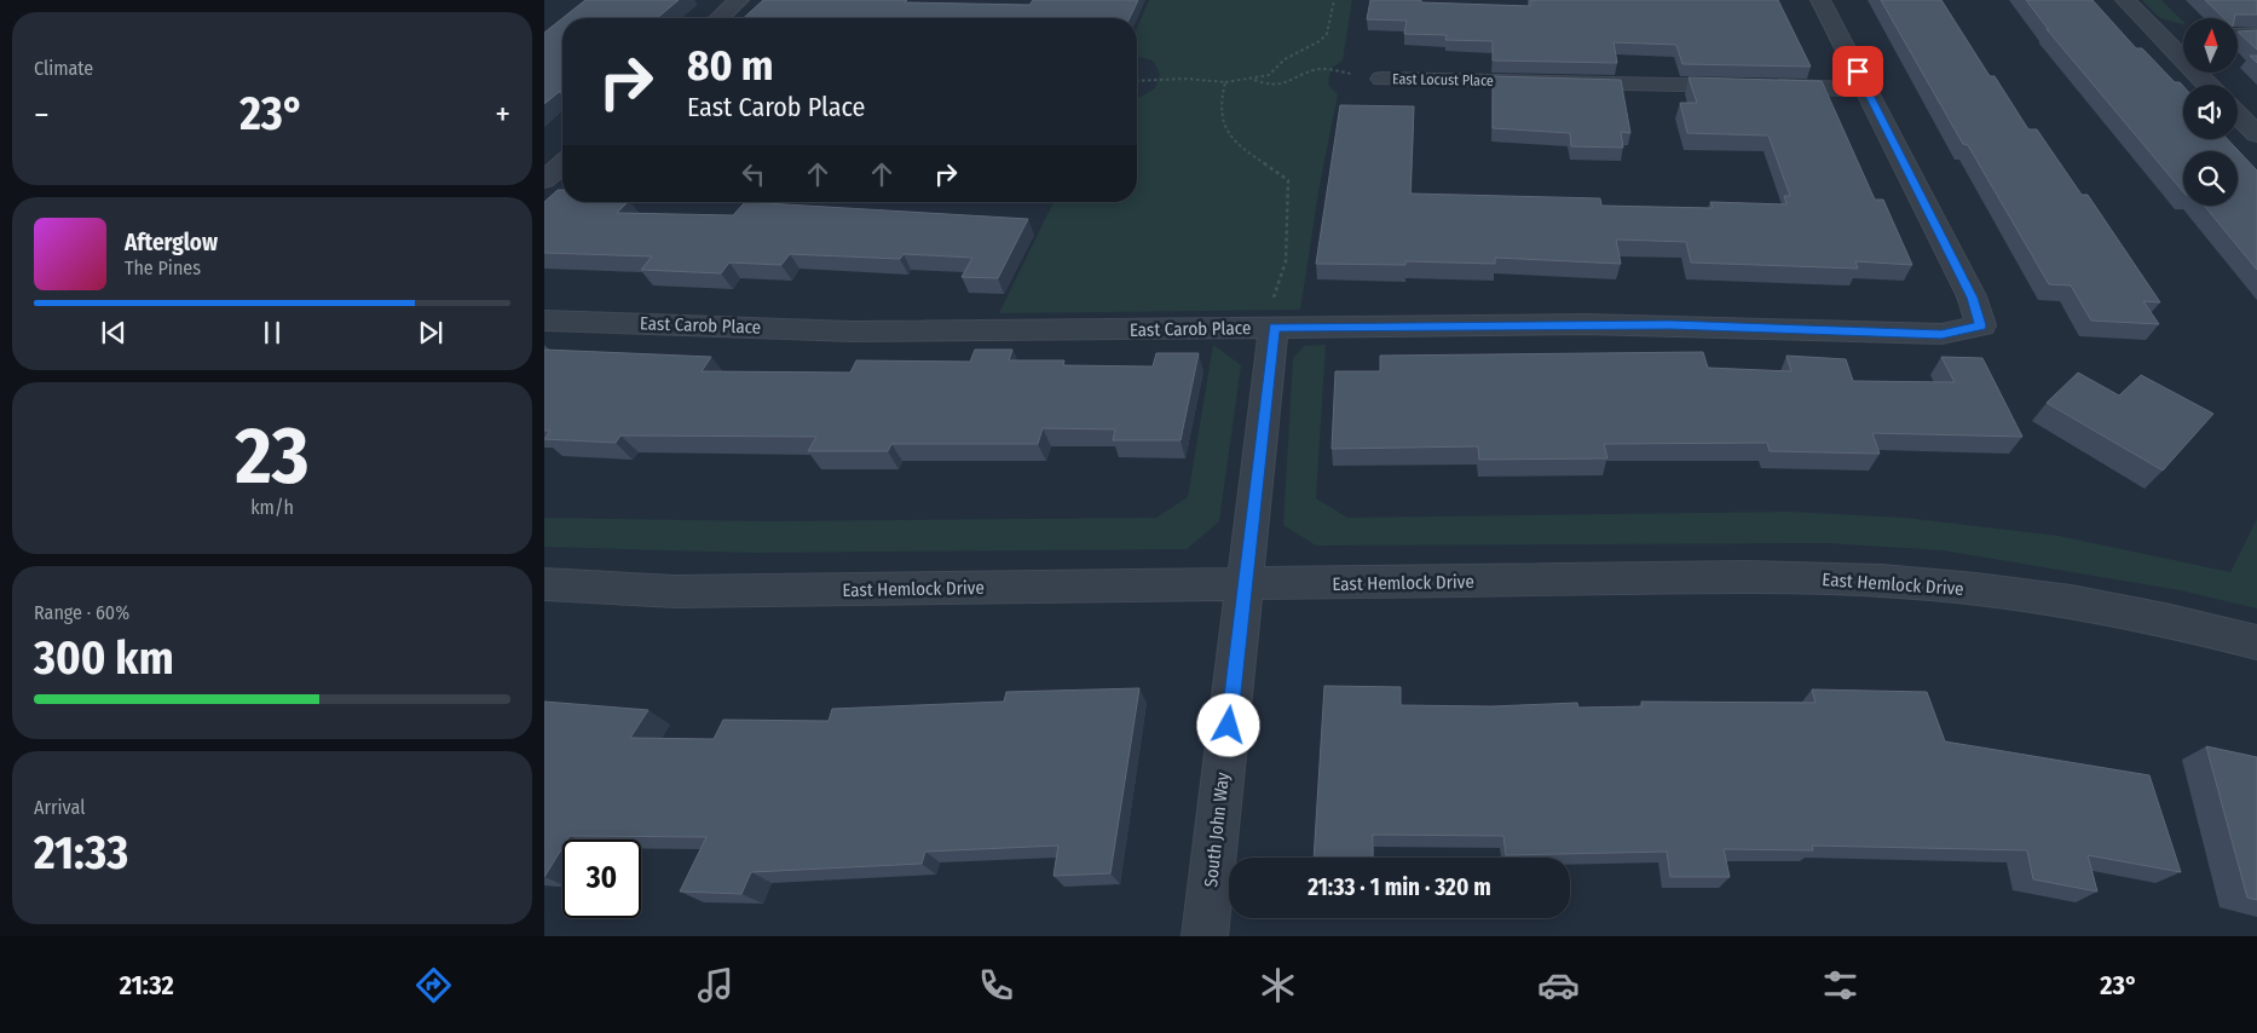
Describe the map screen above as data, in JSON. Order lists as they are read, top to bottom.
{
  "streets": {
    "street": [
      "East Locust Place",
      "East Carob Place",
      "East Hemlock Drive",
      "South John Way"
    ]
  },
  "crossings": [
    ["East Locust Place", "East Carob Place"],
    ["East Carob Place", "South John Way"],
    ["East Hemlock Drive", "South John Way"]
  ],
  "north": "top",
  "page": {
    "tile": [
      "Climate",
      ["23", "km/h"],
      ["Range · 60%", "300 km"],
      ["Arrival", "21:33"]
    ],
    "turn": ["80 m", "East Carob Place"],
    "heat": ["−", "23°", "+"],
    "song": ["Afterglow", "The Pines"],
    "limit": "30",
    "trip": "21:33 · 1 min · 320 m",
    "tabs": ["21:32", "23°"]
  }
}
